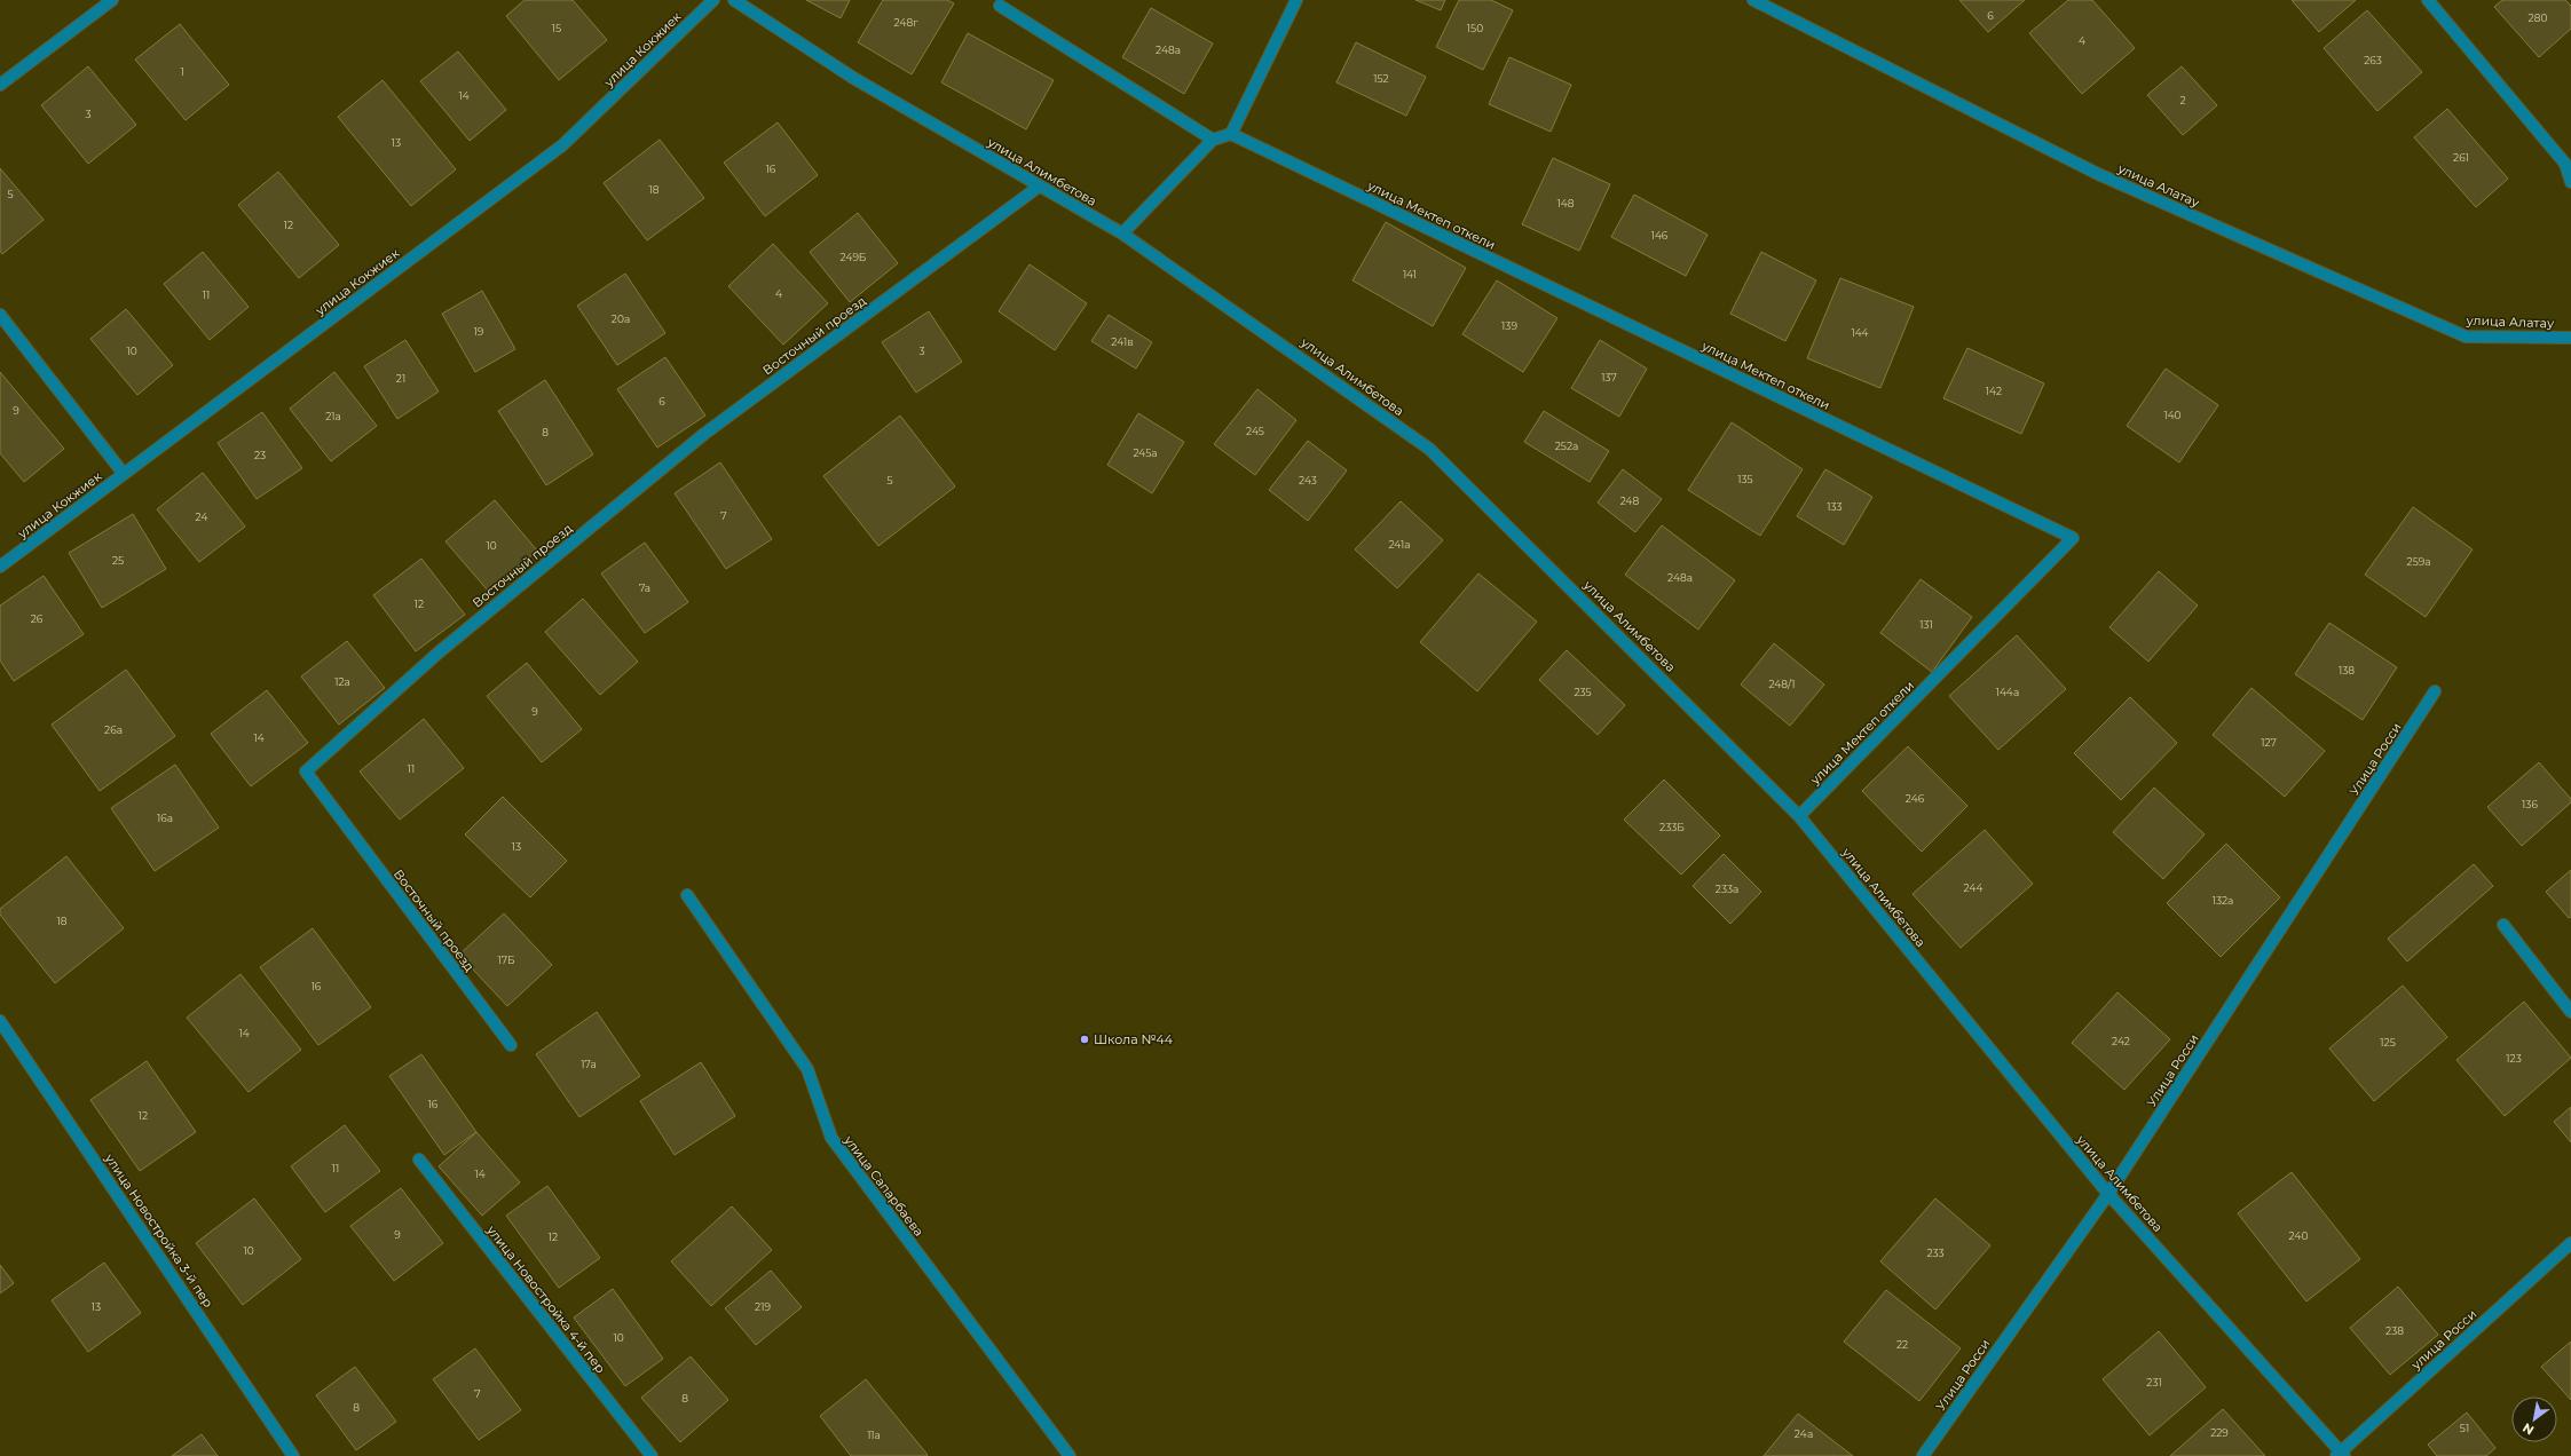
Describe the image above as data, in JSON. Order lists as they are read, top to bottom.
{
  "streets": {
    "street": [
      "улица Кокжиек",
      "улица Алимбетова",
      "улица Алатау",
      "улица Мектеп откели",
      "Восточный проезд",
      "Улица Росси",
      "улица Сапарбаева",
      "улица Новостройка 3-й пер",
      "улица Новостройка 4-й пер",
      "улица Росси"
    ]
  },
  "crossings": [
    ["улица Алимбетова", "улица Мектеп откели"],
    ["улица Алимбетова", "Восточный проезд"],
    ["улица Алимбетова", "Улица Росси"],
    ["улица Алимбетова", "улица Росси"]
  ],
  "places": ["Школа №44"],
  "house_numbers": [
    "6",
    "280",
    "248г",
    "15",
    "150",
    "4",
    "248а",
    "263",
    "1",
    "152",
    "14",
    "2",
    "3",
    "13",
    "261",
    "16",
    "18",
    "5",
    "148",
    "12",
    "146",
    "249Б",
    "141",
    "4",
    "11",
    "20а",
    "139",
    "19",
    "144",
    "241в",
    "10",
    "3",
    "137",
    "21",
    "142",
    "6",
    "9",
    "140",
    "21а",
    "245",
    "8",
    "252а",
    "245а",
    "23",
    "135",
    "5",
    "243",
    "248",
    "133",
    "7",
    "24",
    "241а",
    "10",
    "25",
    "259а",
    "248а",
    "7а",
    "12",
    "26",
    "131",
    "138",
    "12а",
    "248/1",
    "235",
    "144а",
    "9",
    "26а",
    "14",
    "127",
    "11",
    "246",
    "136",
    "16а",
    "233Б",
    "13",
    "244",
    "233а",
    "132а",
    "18",
    "17Б",
    "16",
    "14",
    "242",
    "125",
    "123",
    "17а",
    "16",
    "12",
    "11",
    "14",
    "9",
    "240",
    "12",
    "10",
    "233",
    "13",
    "219",
    "238",
    "10",
    "22",
    "231",
    "7",
    "8",
    "8",
    "51",
    "229",
    "24а",
    "11а"
  ],
  "north": "bottom left"
}
